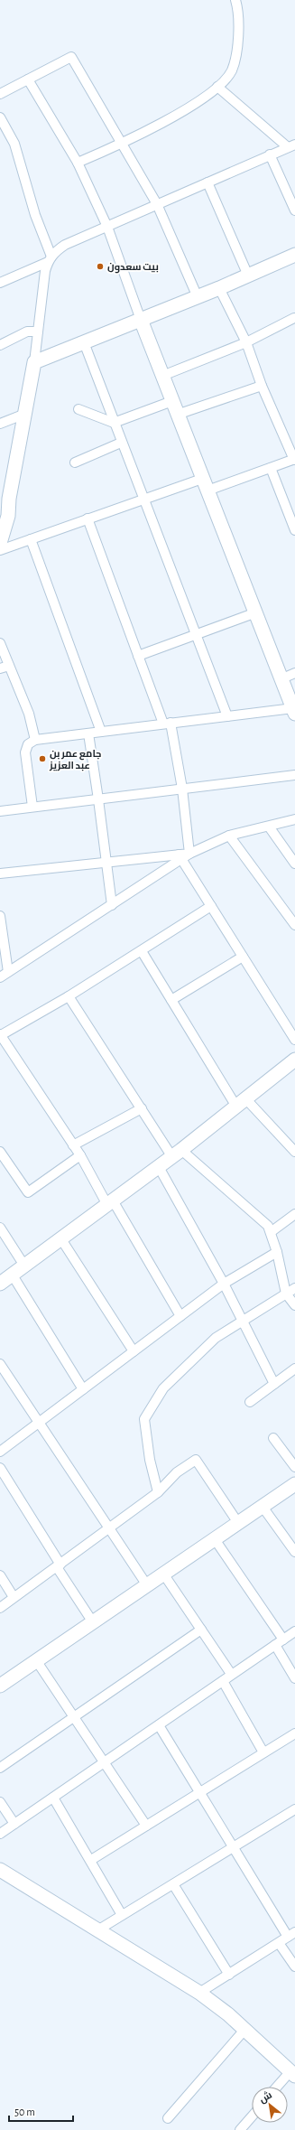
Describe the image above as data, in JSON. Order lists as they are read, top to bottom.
{
  "places": ["بيت سعدون", "جامع عمر بن عبد العزيز"],
  "scale_bar": "50 m",
  "north": "top left"
}
